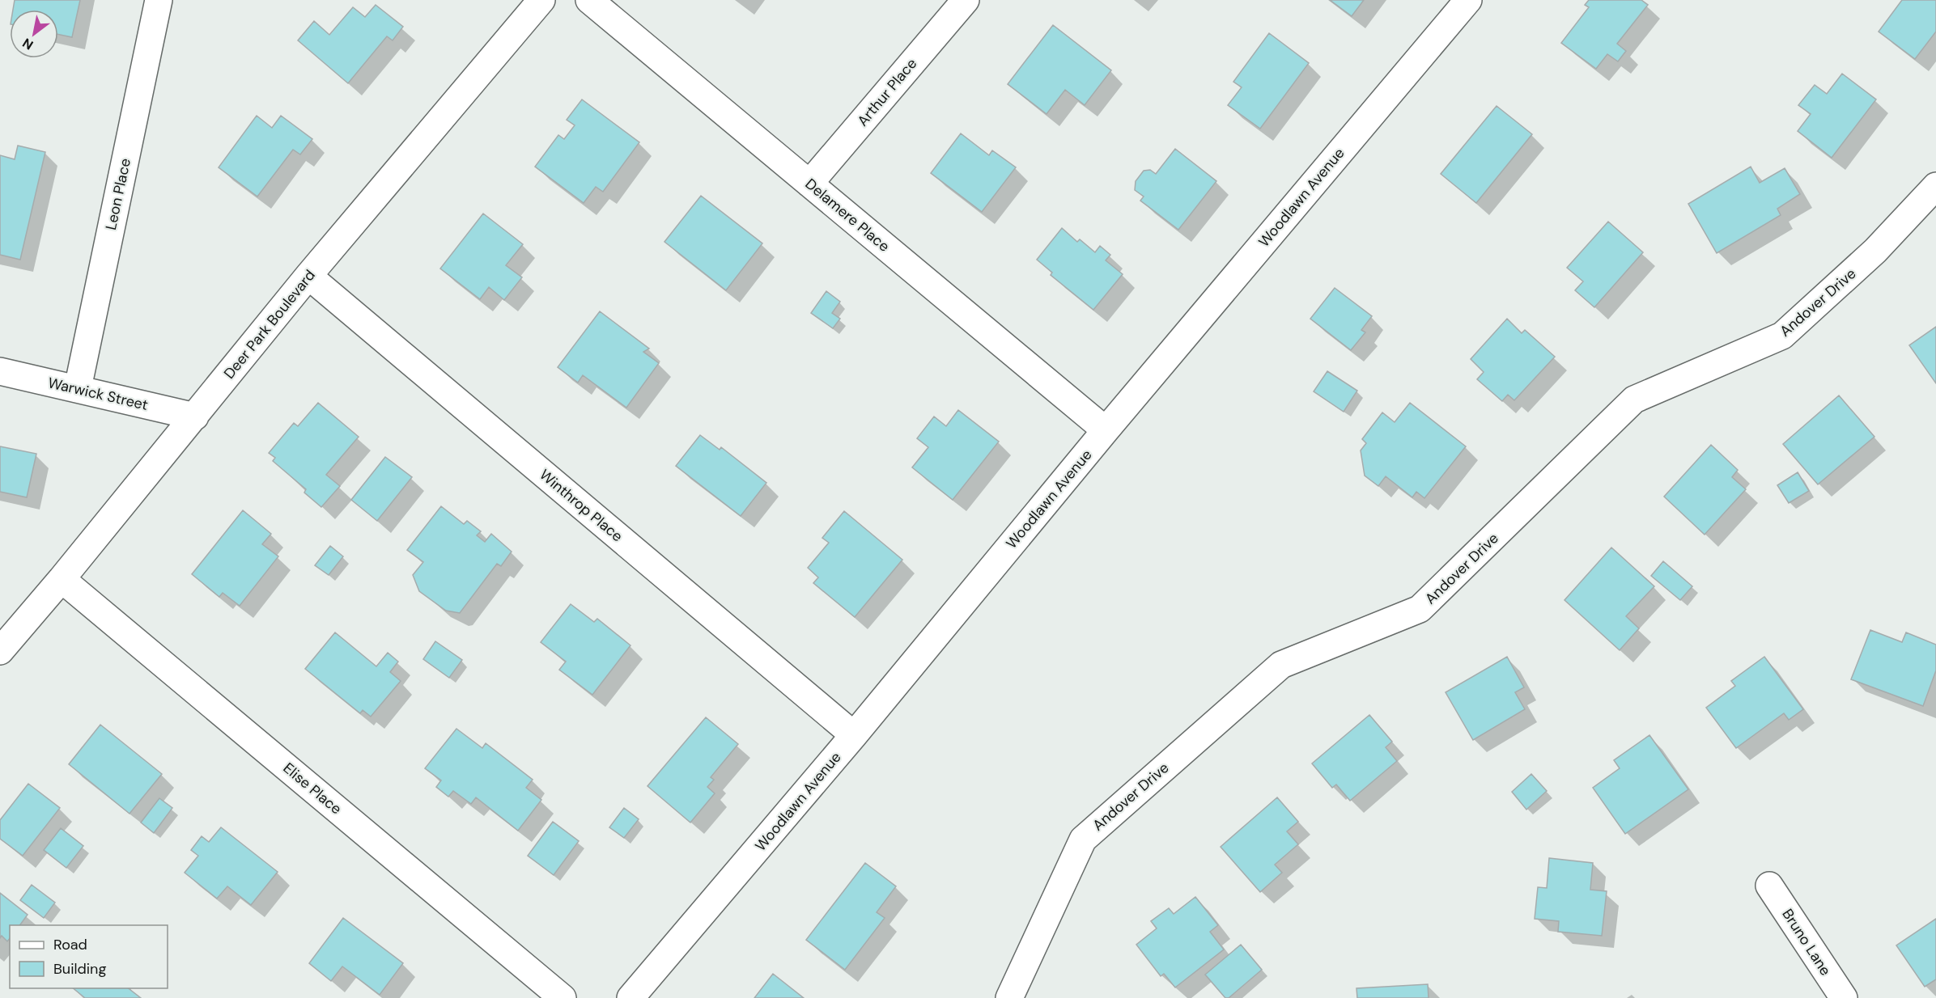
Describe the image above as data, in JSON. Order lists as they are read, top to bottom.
{
  "streets": {
    "street": [
      "Arthur Place",
      "Leon Place",
      "Woodlawn Avenue",
      "Delamere Place",
      "Andover Drive",
      "Deer Park Boulevard",
      "Warwick Street",
      "Winthrop Place",
      "Elise Place",
      "Bruno Lane"
    ]
  },
  "crossings": [
    ["Arthur Place", "Delamere Place"],
    ["Leon Place", "Warwick Street"],
    ["Woodlawn Avenue", "Delamere Place"],
    ["Woodlawn Avenue", "Winthrop Place"],
    ["Deer Park Boulevard", "Warwick Street"],
    ["Deer Park Boulevard", "Winthrop Place"],
    ["Deer Park Boulevard", "Elise Place"]
  ],
  "legend": ["Road", "Building"],
  "north": "bottom left"
}
